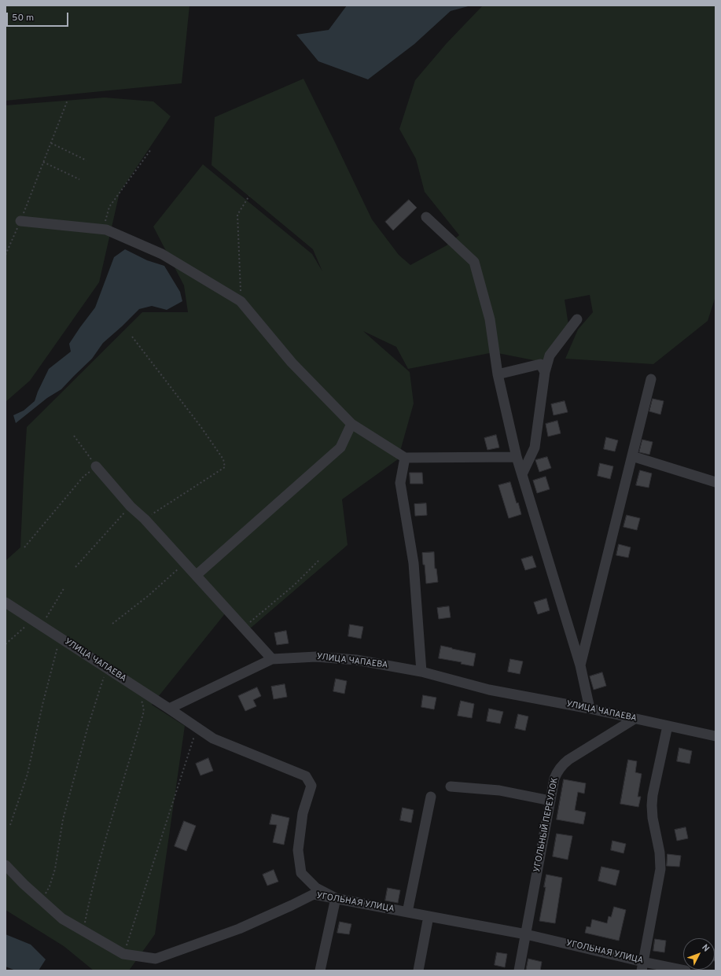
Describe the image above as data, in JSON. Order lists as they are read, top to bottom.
{
  "streets": {
    "street": ["УЛИЦА ЧАПАЕВА", "УГОЛЬНЫЙ ПЕРЕУЛОК", "УГОЛЬНАЯ УЛИЦА"]
  },
  "crossings": [
    ["УЛИЦА ЧАПАЕВА", "УГОЛЬНЫЙ ПЕРЕУЛОК"],
    ["УГОЛЬНЫЙ ПЕРЕУЛОК", "УГОЛЬНАЯ УЛИЦА"]
  ],
  "scale_bar": "50 m",
  "north": "top right"
}
